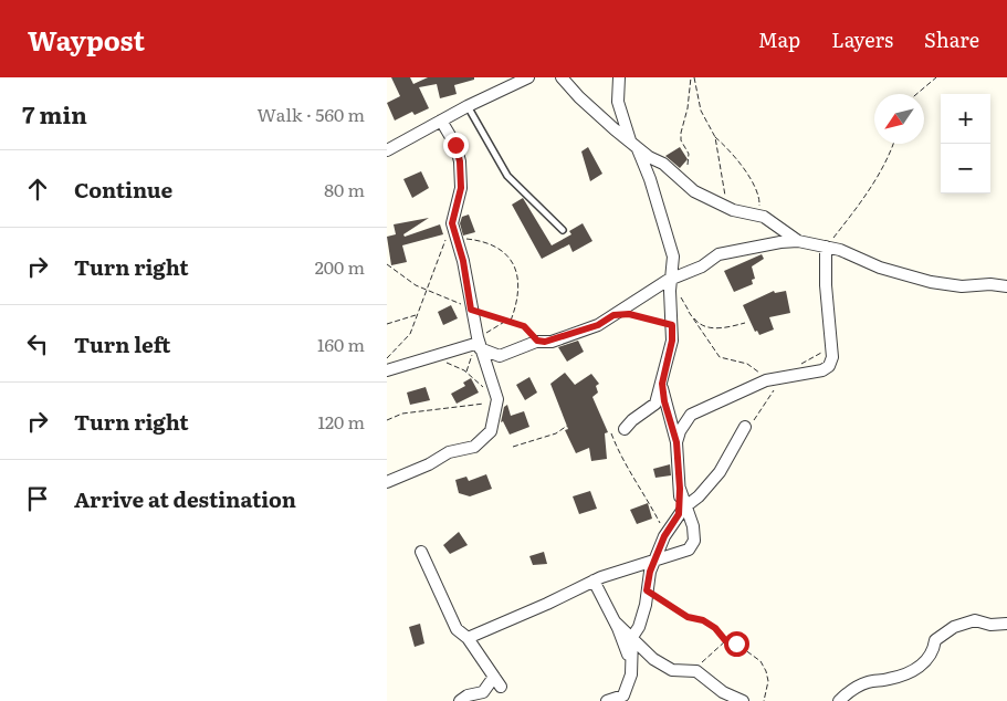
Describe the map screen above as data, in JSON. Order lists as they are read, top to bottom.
{
  "north": "bottom left",
  "page": {
    "header": "Waypost",
    "nav": ["Map", "Layers", "Share"],
    "heading": ["7 min", "Walk · 560 m"],
    "map_buttons": ["+", "−"],
    "list": [
      ["Continue", "80 m"],
      ["Turn right", "200 m"],
      ["Turn left", "160 m"],
      ["Turn right", "120 m"],
      "Arrive at destination"
    ]
  }
}
